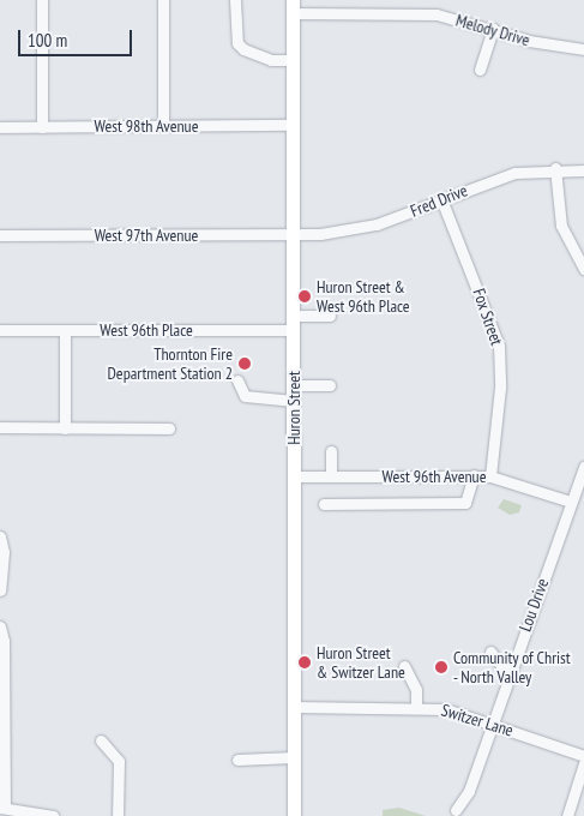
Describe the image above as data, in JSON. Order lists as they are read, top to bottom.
{
  "streets": {
    "main road": ["Huron Street"],
    "street": [
      "Melody Drive",
      "West 98th Avenue",
      "Fred Drive",
      "West 97th Avenue",
      "Fox Street",
      "West 96th Place",
      "West 96th Avenue",
      "Lou Drive",
      "Switzer Lane"
    ]
  },
  "crossings": [
    ["Melody Drive", "Huron Street"],
    ["West 98th Avenue", "Huron Street"],
    ["Fred Drive", "West 97th Avenue"],
    ["Fred Drive", "Fox Street"],
    ["Fred Drive", "Huron Street"],
    ["West 97th Avenue", "Huron Street"],
    ["Fox Street", "West 96th Avenue"],
    ["West 96th Place", "Huron Street"],
    ["Huron Street", "West 96th Avenue"],
    ["Huron Street", "Switzer Lane"],
    ["West 96th Avenue", "Lou Drive"],
    ["Lou Drive", "Switzer Lane"]
  ],
  "places": [
    "Huron Street & West 96th Place",
    "Thornton Fire Department Station 2",
    "Huron Street & Switzer Lane",
    "Community of Christ - North Valley"
  ],
  "scale_bar": "100 m"
}
